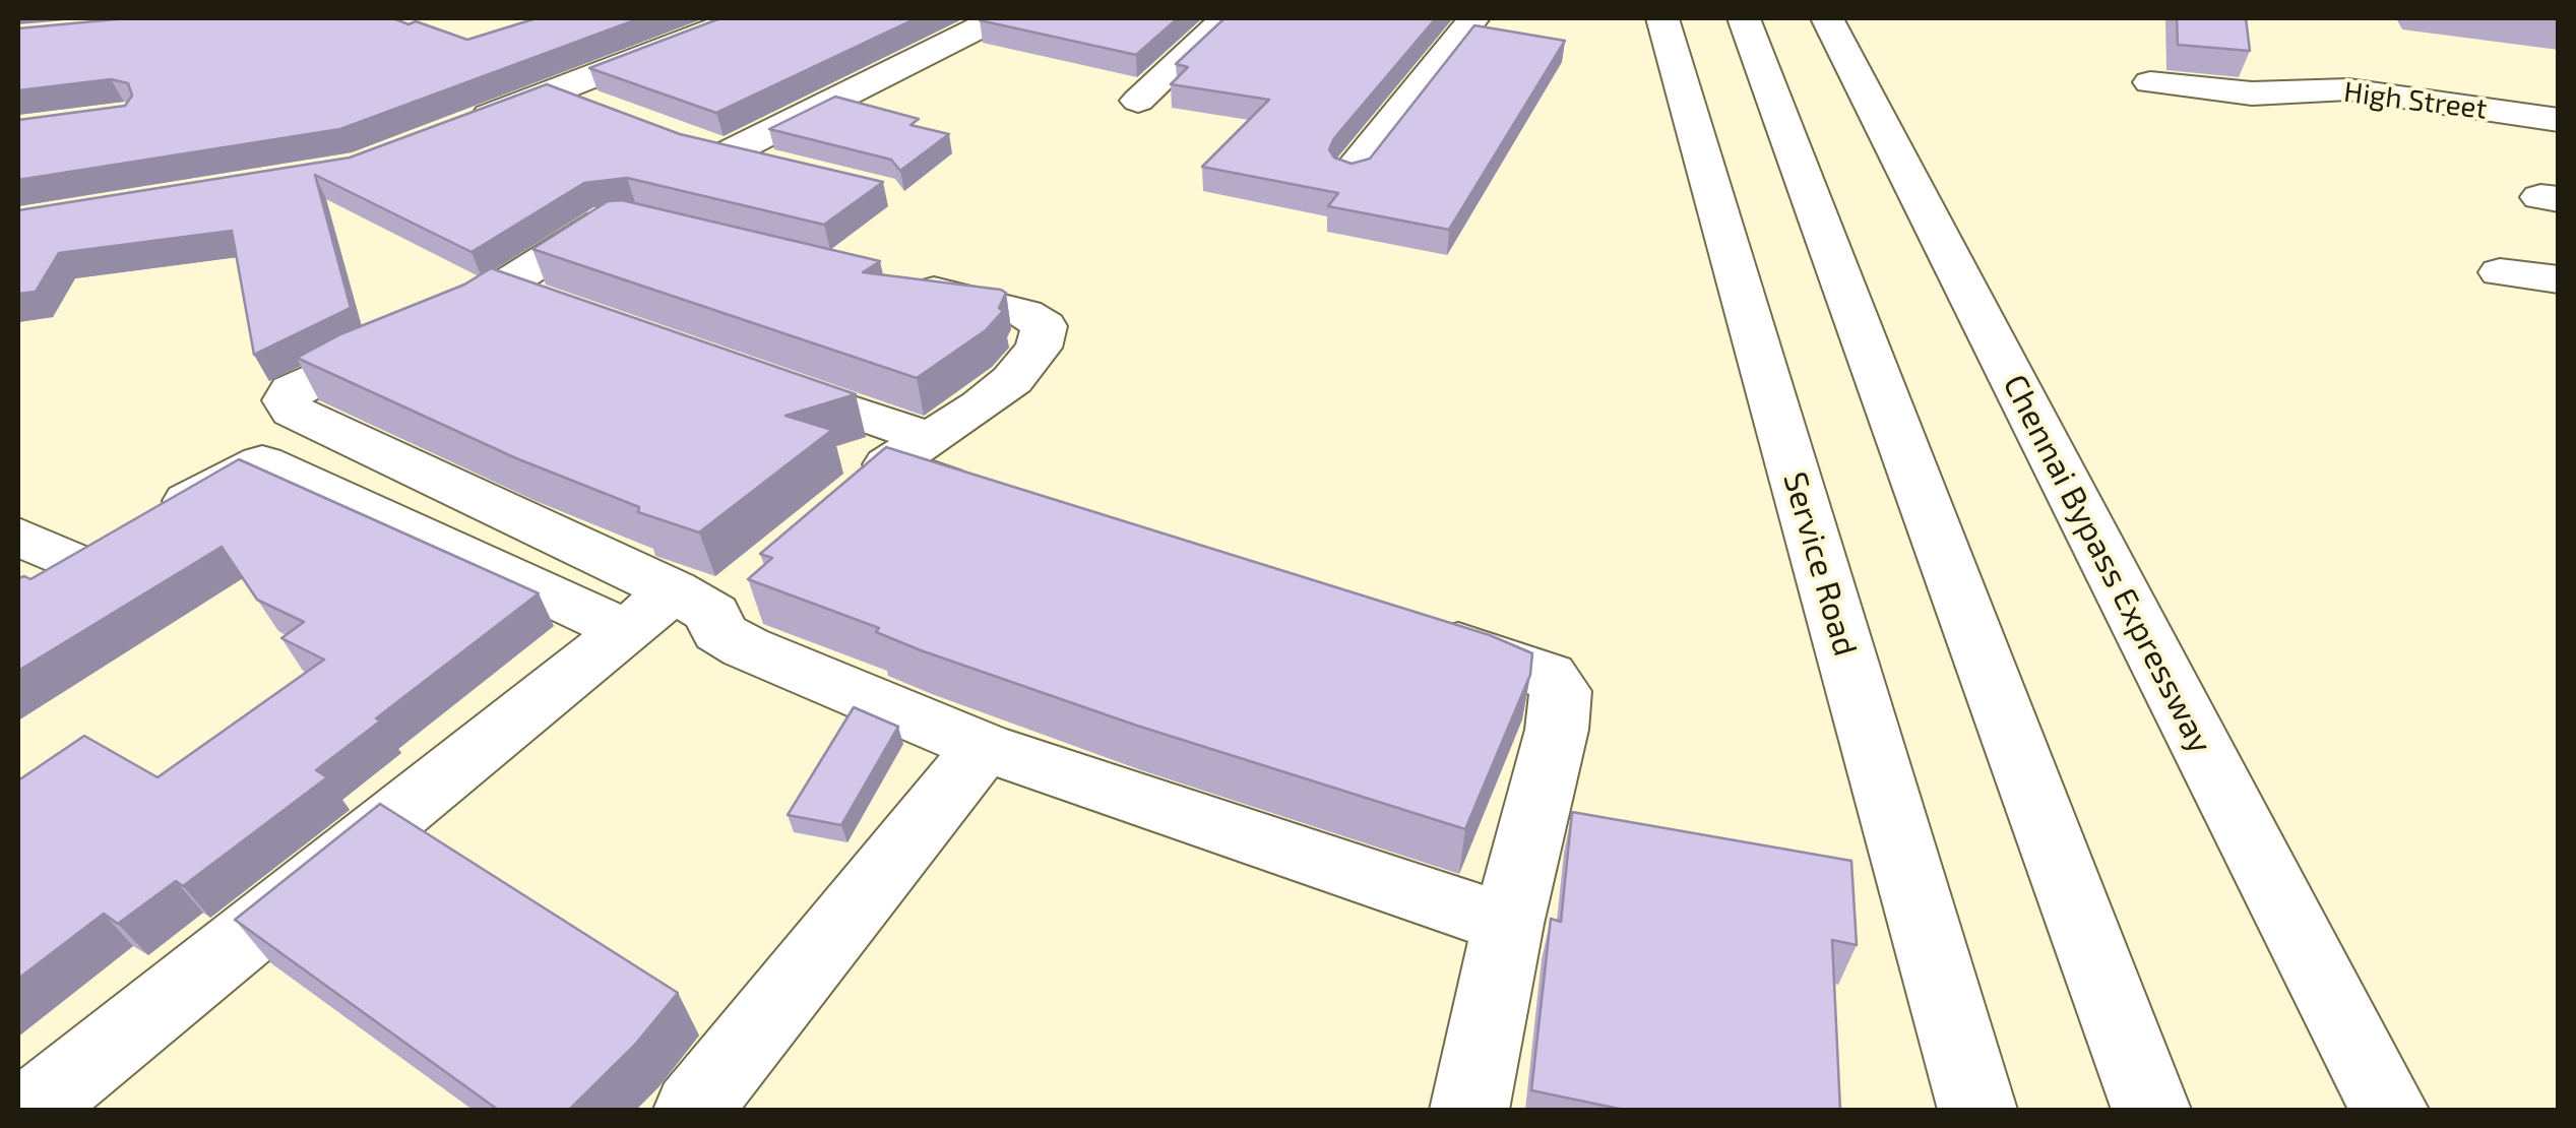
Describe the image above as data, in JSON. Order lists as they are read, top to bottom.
{
  "streets": {
    "main road": ["High Street", "Service Road", "Chennai Bypass Expressway"]
  }
}
